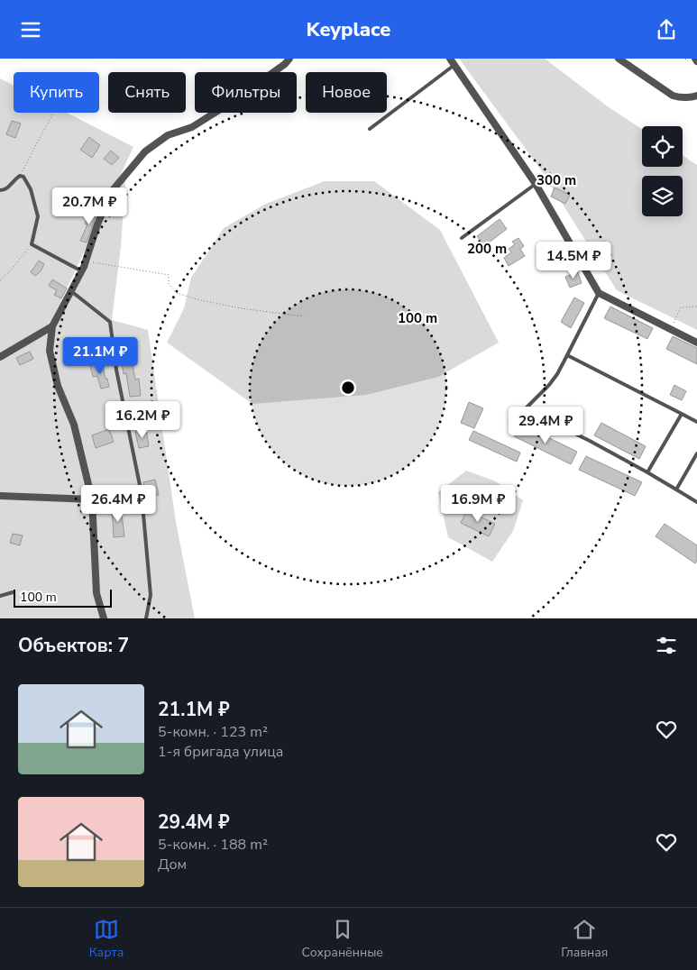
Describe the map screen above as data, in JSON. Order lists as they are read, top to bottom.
{
  "scale_bar": "100 m",
  "page": {
    "header": "Keyplace",
    "chip": [
      "Купить",
      "Снять",
      "Фильтры",
      "Новое"
    ],
    "price": [
      "20.7M ₽",
      "14.5M ₽",
      "21.1M ₽",
      "16.2M ₽",
      "29.4M ₽",
      "26.4M ₽",
      "16.9M ₽"
    ],
    "scale": "100 m",
    "heading": "Объектов: 7",
    "list": [
      {
        "name": "21.1M ₽",
        "note": "5-комн. · 123 m² · 1-я бригада улица"
      },
      {
        "name": "29.4M ₽",
        "note": "5-комн. · 188 m² · Дом"
      }
    ],
    "tabs": ["Карта", "Сохранённые", "Главная"]
  },
  "rings": ["300 m", "200 m", "100 m"]
}
